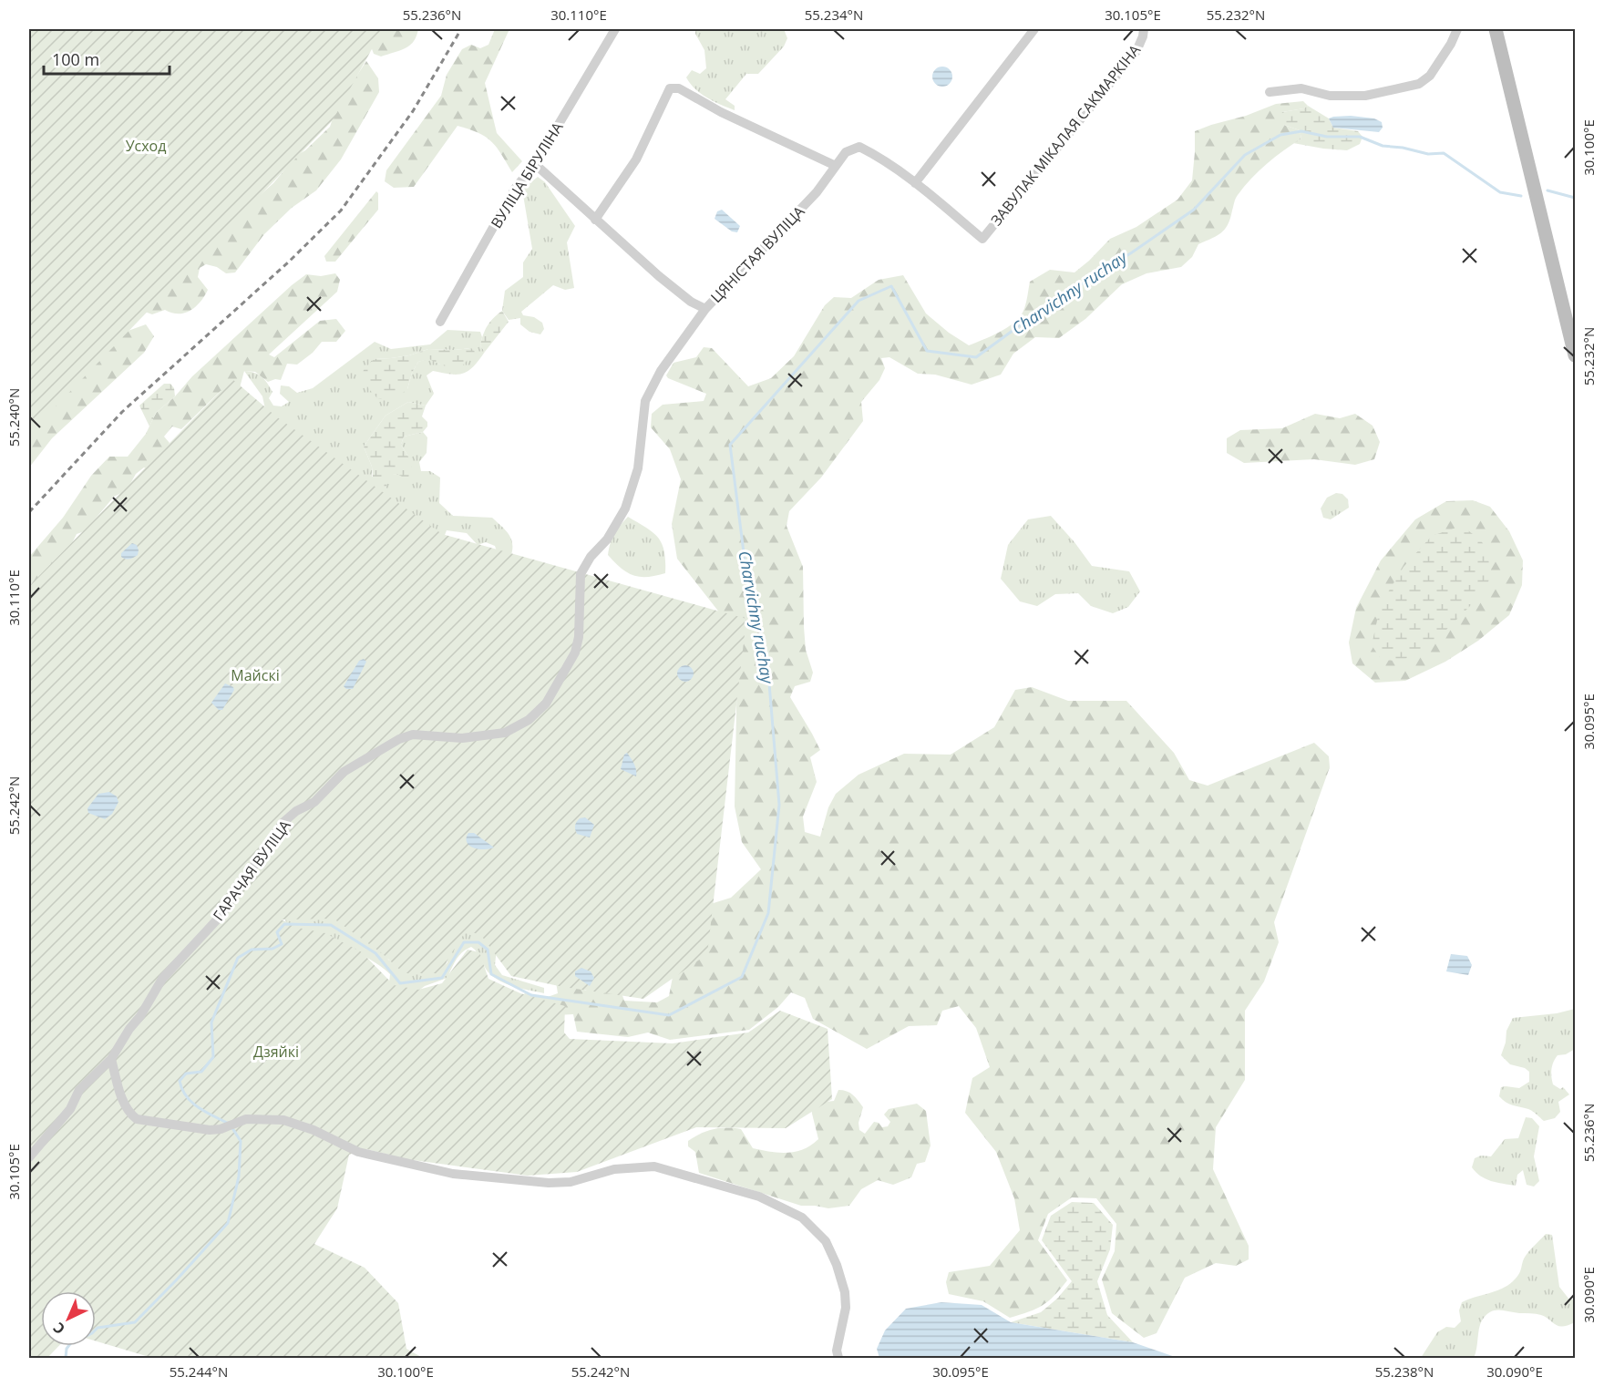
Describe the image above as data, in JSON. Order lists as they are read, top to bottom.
{
  "streets": {
    "street": [
      "ЗАВУЛАК МІКАЛАЯ САКМАРКІНА",
      "ВУЛІЦА БІРУЛІНА",
      "ЦЯНІСТАЯ ВУЛІЦА",
      "ГАРАЧАЯ ВУЛІЦА"
    ]
  },
  "crossings": [
    ["ЗАВУЛАК МІКАЛАЯ САКМАРКІНА", "ЦЯНІСТАЯ ВУЛІЦА"],
    ["ВУЛІЦА БІРУЛІНА", "ЦЯНІСТАЯ ВУЛІЦА"],
    ["ЦЯНІСТАЯ ВУЛІЦА", "ГАРАЧАЯ ВУЛІЦА"]
  ],
  "water": ["Charvichny ruchay"],
  "parks": ["Усход", "Майскі", "Дзяйкі"],
  "scale_bar": "100 m",
  "north": "bottom left",
  "coordinates": [
    "55.236°N",
    "30.110°E",
    "55.234°N",
    "30.105°E",
    "55.232°N",
    "30.100°E",
    "55.240°N",
    "30.095°E",
    "55.242°N",
    "30.090°E",
    "55.244°N",
    "55.238°N"
  ]
}
